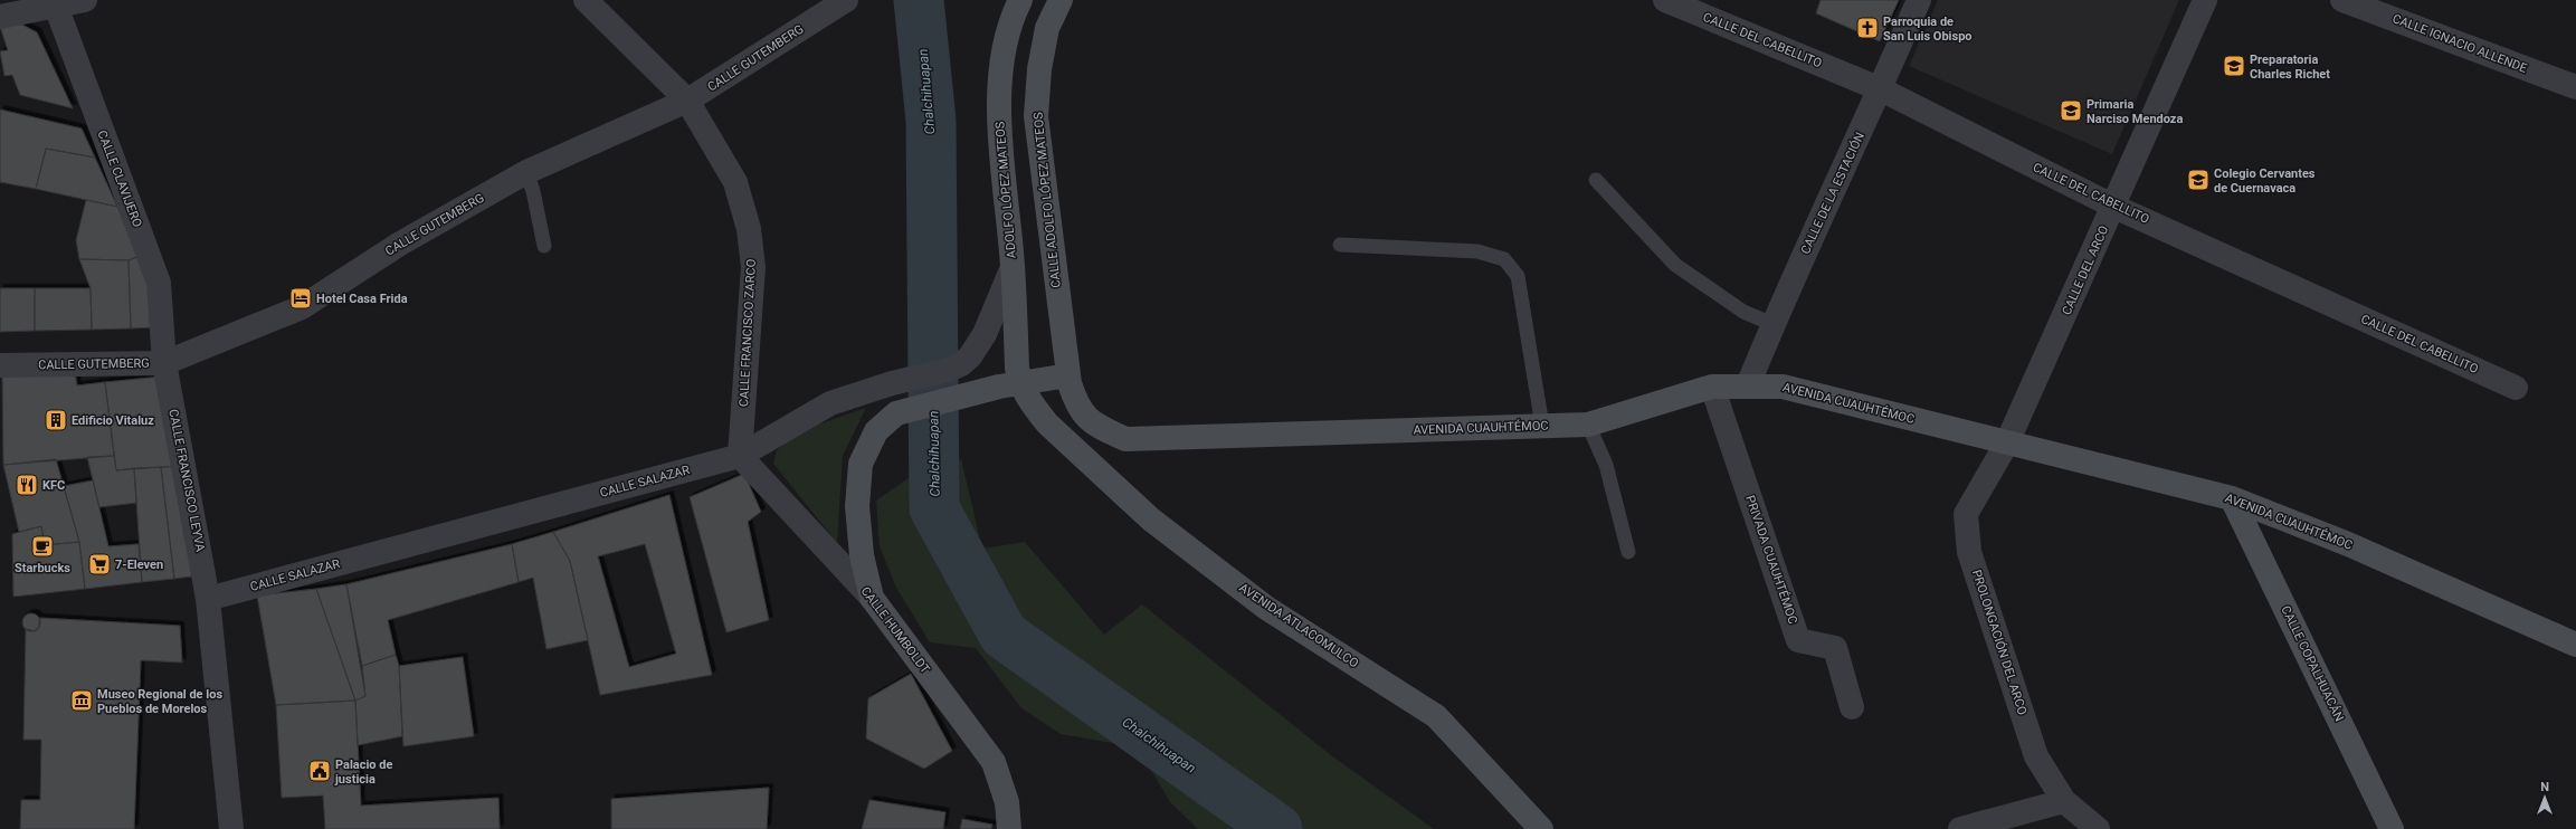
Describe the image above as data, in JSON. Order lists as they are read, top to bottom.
{
  "streets": {
    "main road": [
      "ADOLFO LÓPEZ MATEOS",
      "CALLE ADOLFO LÓPEZ MATEOS",
      "AVENIDA CUAUHTÉMOC",
      "AVENIDA ATLACOMULCO",
      "CALLE HUMBOLDT",
      "CALLE COPALHUACÁN"
    ],
    "street": [
      "CALLE DEL CABELLITO",
      "CALLE IGNACIO ALLENDE",
      "CALLE GUTEMBERG",
      "CALLE CLAVIJERO",
      "CALLE DE LA ESTACIÓN",
      "CALLE DEL ARCO",
      "CALLE FRANCISCO ZARCO",
      "CALLE FRANCISCO LEYVA",
      "CALLE SALAZAR",
      "PRIVADA CUAUHTÉMOC",
      "PROLONGACIÓN DEL ARCO"
    ]
  },
  "crossings": [
    ["CALLE DEL CABELLITO", "CALLE DE LA ESTACIÓN"],
    ["CALLE DEL CABELLITO", "CALLE DEL ARCO"],
    ["CALLE GUTEMBERG", "CALLE CLAVIJERO"],
    ["CALLE GUTEMBERG", "CALLE FRANCISCO ZARCO"],
    ["CALLE GUTEMBERG", "CALLE FRANCISCO LEYVA"],
    ["CALLE CLAVIJERO", "CALLE FRANCISCO LEYVA"],
    ["ADOLFO LÓPEZ MATEOS", "CALLE SALAZAR"],
    ["ADOLFO LÓPEZ MATEOS", "AVENIDA ATLACOMULCO"],
    ["CALLE DE LA ESTACIÓN", "AVENIDA CUAUHTÉMOC"],
    ["CALLE ADOLFO LÓPEZ MATEOS", "AVENIDA CUAUHTÉMOC"],
    ["CALLE DEL ARCO", "AVENIDA CUAUHTÉMOC"],
    ["CALLE DEL ARCO", "PROLONGACIÓN DEL ARCO"],
    ["CALLE FRANCISCO ZARCO", "CALLE SALAZAR"],
    ["CALLE FRANCISCO ZARCO", "CALLE HUMBOLDT"],
    ["AVENIDA CUAUHTÉMOC", "PRIVADA CUAUHTÉMOC"],
    ["AVENIDA CUAUHTÉMOC", "PROLONGACIÓN DEL ARCO"],
    ["AVENIDA CUAUHTÉMOC", "CALLE COPALHUACÁN"],
    ["CALLE FRANCISCO LEYVA", "CALLE SALAZAR"],
    ["CALLE SALAZAR", "CALLE HUMBOLDT"]
  ],
  "water": ["Chalchihuapan"],
  "places": {
    "church": ["Parroquia de San Luis Obispo"],
    "school or university": ["Preparatoria Charles Richet", "Primaria Narciso Mendoza", "Colegio Cervantes de Cuernavaca"],
    "hotel": ["Hotel Casa Frida"],
    "building": ["Edificio Vitaluz"],
    "restaurant": ["KFC"],
    "cafe": ["Starbucks"],
    "supermarket": ["7-Eleven"],
    "museum": ["Museo Regional de los Pueblos de Morelos"],
    "public building": ["Palacio de justicia"]
  },
  "north": "top"
}
